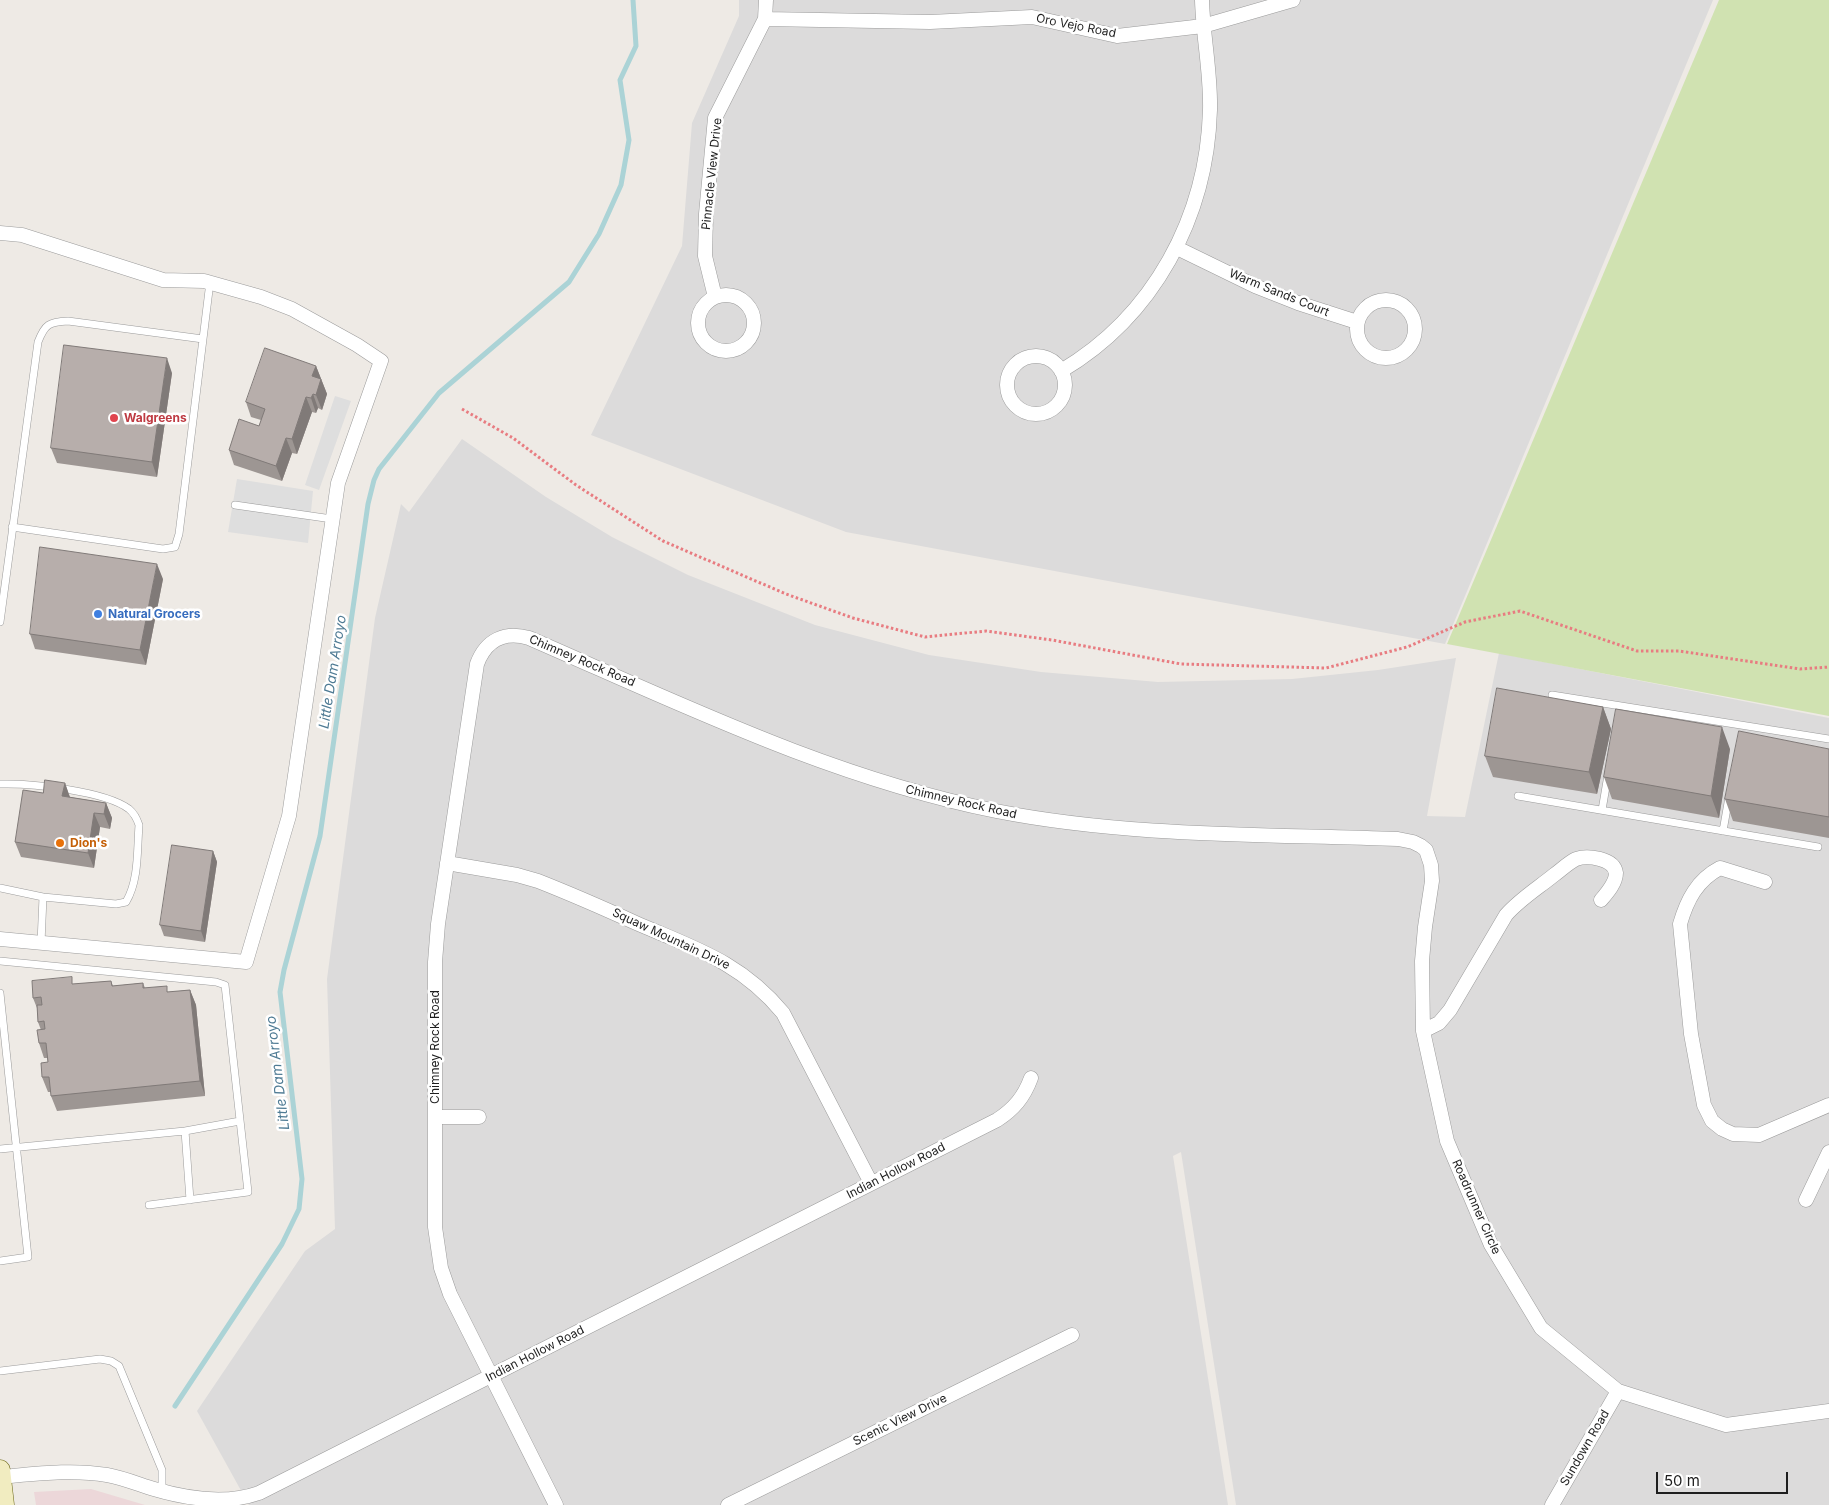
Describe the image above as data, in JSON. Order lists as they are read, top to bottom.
{
  "streets": {
    "street": [
      "Oro Vejo Road",
      "Pinnacle View Drive",
      "Warm Sands Court",
      "Chimney Rock Road",
      "Squaw Mountain Drive",
      "Indian Hollow Road",
      "Roadrunner Circle",
      "Scenic View Drive",
      "Sundown Road"
    ]
  },
  "crossings": [
    ["Oro Vejo Road", "Pinnacle View Drive"],
    ["Chimney Rock Road", "Squaw Mountain Drive"],
    ["Chimney Rock Road", "Indian Hollow Road"],
    ["Chimney Rock Road", "Roadrunner Circle"],
    ["Squaw Mountain Drive", "Indian Hollow Road"],
    ["Roadrunner Circle", "Sundown Road"]
  ],
  "water": ["Little Dam Arroyo"],
  "places": ["Walgreens", "Natural Grocers", "Dion's"],
  "scale_bar": "50 m"
}
